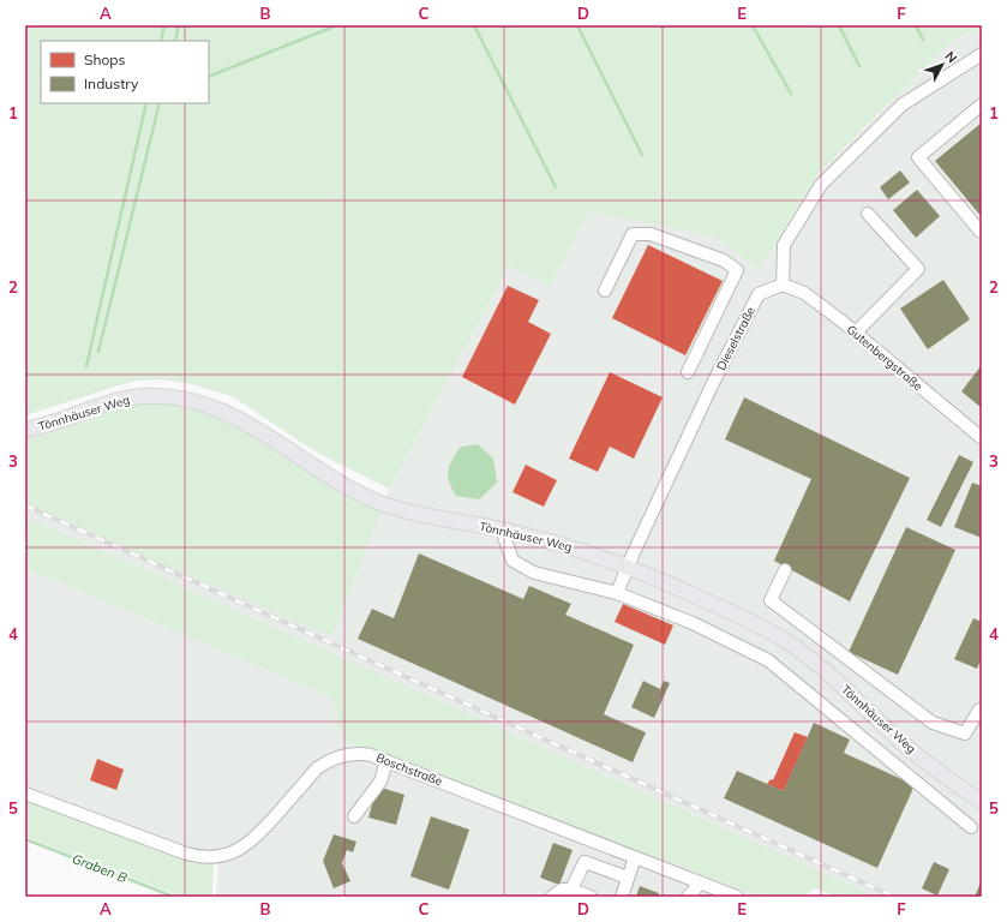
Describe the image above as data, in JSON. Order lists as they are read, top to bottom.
{
  "streets": {
    "main road": ["Tönnhäuser Weg"],
    "street": ["Dieselstraße", "Gutenbergstraße", "Boschstraße"]
  },
  "crossings": [
    ["Dieselstraße", "Gutenbergstraße"],
    ["Dieselstraße", "Tönnhäuser Weg"]
  ],
  "water": ["Graben B"],
  "legend": ["Shops", "Industry"],
  "north": "top right",
  "grid": {
    "columns": [
      "A",
      "B",
      "C",
      "D",
      "E",
      "F"
    ],
    "rows": [
      "1",
      "2",
      "3",
      "4",
      "5"
    ]
  }
}
